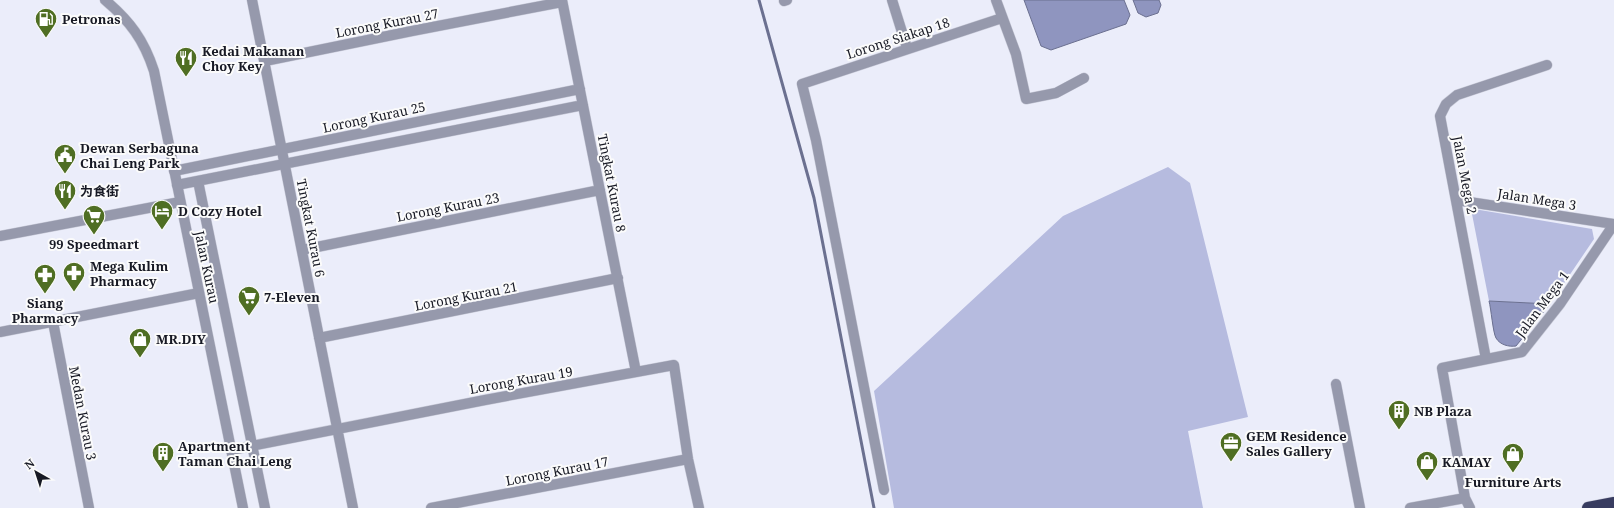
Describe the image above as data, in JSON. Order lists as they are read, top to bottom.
{
  "streets": {
    "street": [
      "Lorong Kurau 27",
      "Lorong Siakap 18",
      "Lorong Kurau 25",
      "Jalan Mega 2",
      "Tingkat Kurau 8",
      "Jalan Mega 3",
      "Lorong Kurau 23",
      "Tingkat Kurau 6",
      "Jalan Kurau",
      "Lorong Kurau 21",
      "Jalan Mega 1",
      "Lorong Kurau 19",
      "Medan Kurau 3",
      "Lorong Kurau 17"
    ]
  },
  "crossings": [
    ["Lorong Kurau 27", "Tingkat Kurau 8"],
    ["Lorong Kurau 27", "Tingkat Kurau 6"],
    ["Lorong Kurau 25", "Tingkat Kurau 8"],
    ["Lorong Kurau 25", "Tingkat Kurau 6"],
    ["Lorong Kurau 25", "Jalan Kurau"],
    ["Jalan Mega 2", "Jalan Mega 3"],
    ["Jalan Mega 2", "Jalan Mega 1"],
    ["Tingkat Kurau 8", "Lorong Kurau 23"],
    ["Tingkat Kurau 8", "Lorong Kurau 21"],
    ["Tingkat Kurau 8", "Lorong Kurau 19"],
    ["Jalan Mega 3", "Jalan Mega 1"],
    ["Lorong Kurau 23", "Tingkat Kurau 6"],
    ["Tingkat Kurau 6", "Lorong Kurau 21"],
    ["Tingkat Kurau 6", "Lorong Kurau 19"],
    ["Jalan Kurau", "Lorong Kurau 19"],
    ["Lorong Kurau 19", "Lorong Kurau 17"]
  ],
  "places": {
    "fuel station": ["Petronas"],
    "restaurant": ["Kedai Makanan Choy Key", "为食街"],
    "public building": ["Dewan Serbaguna Chai Leng Park"],
    "hotel": ["D Cozy Hotel"],
    "supermarket": ["99 Speedmart", "7-Eleven"],
    "pharmacy": ["Mega Kulim Pharmacy", "Siang Pharmacy"],
    "shop": ["MR.DIY", "Furniture Arts", "KAMAY"],
    "building": ["NB Plaza", "Apartment Taman Chai Leng"],
    "office": ["GEM Residence Sales Gallery"]
  },
  "north": "top left"
}
